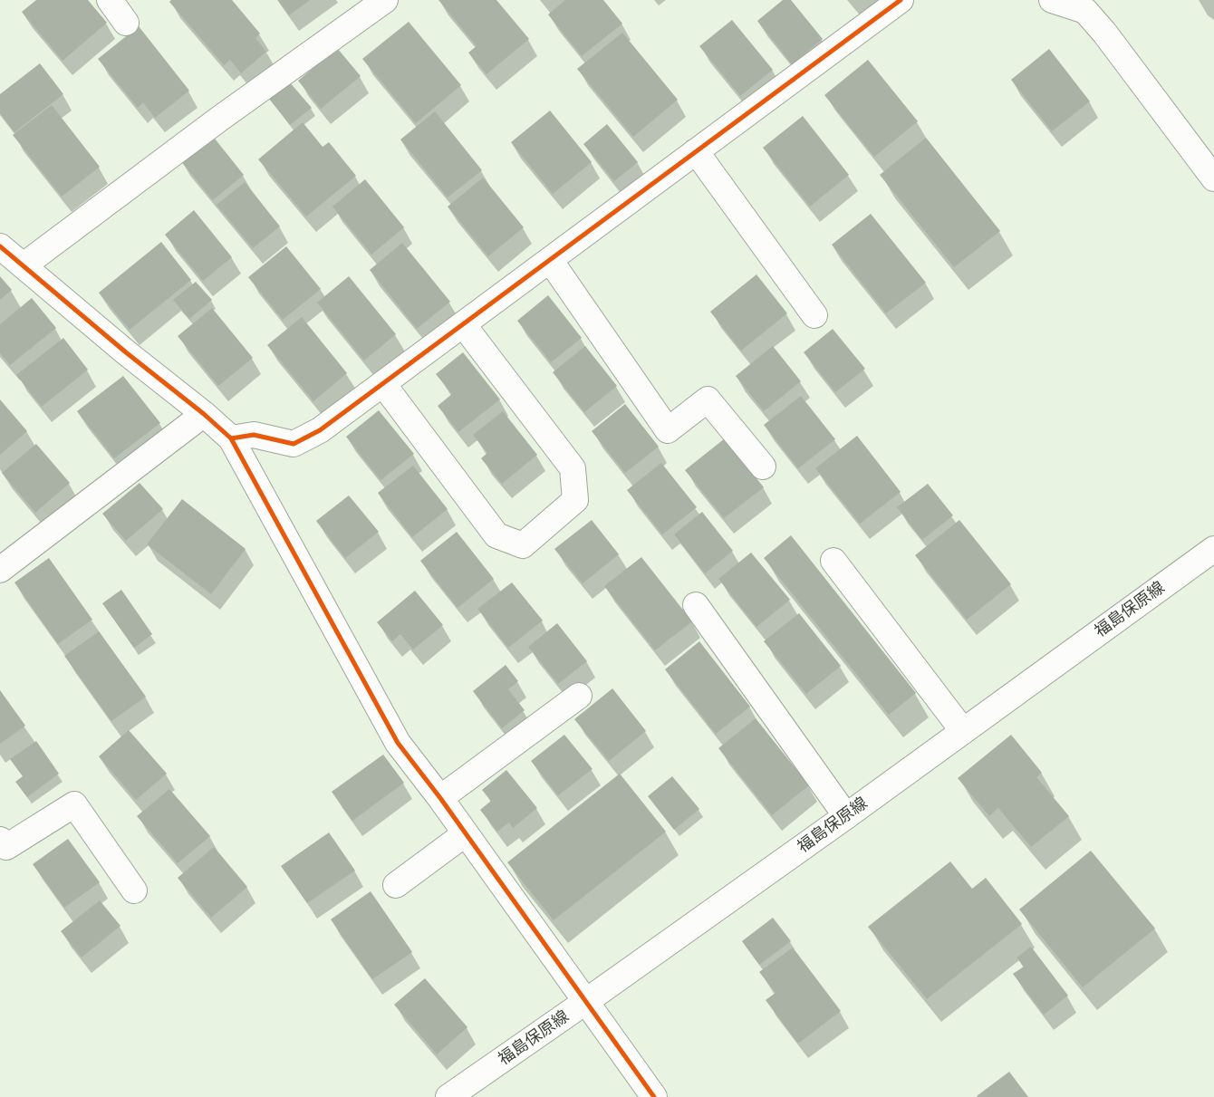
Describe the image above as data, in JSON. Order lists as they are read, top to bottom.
{
  "streets": {
    "street": ["福島保原線"]
  }
}
